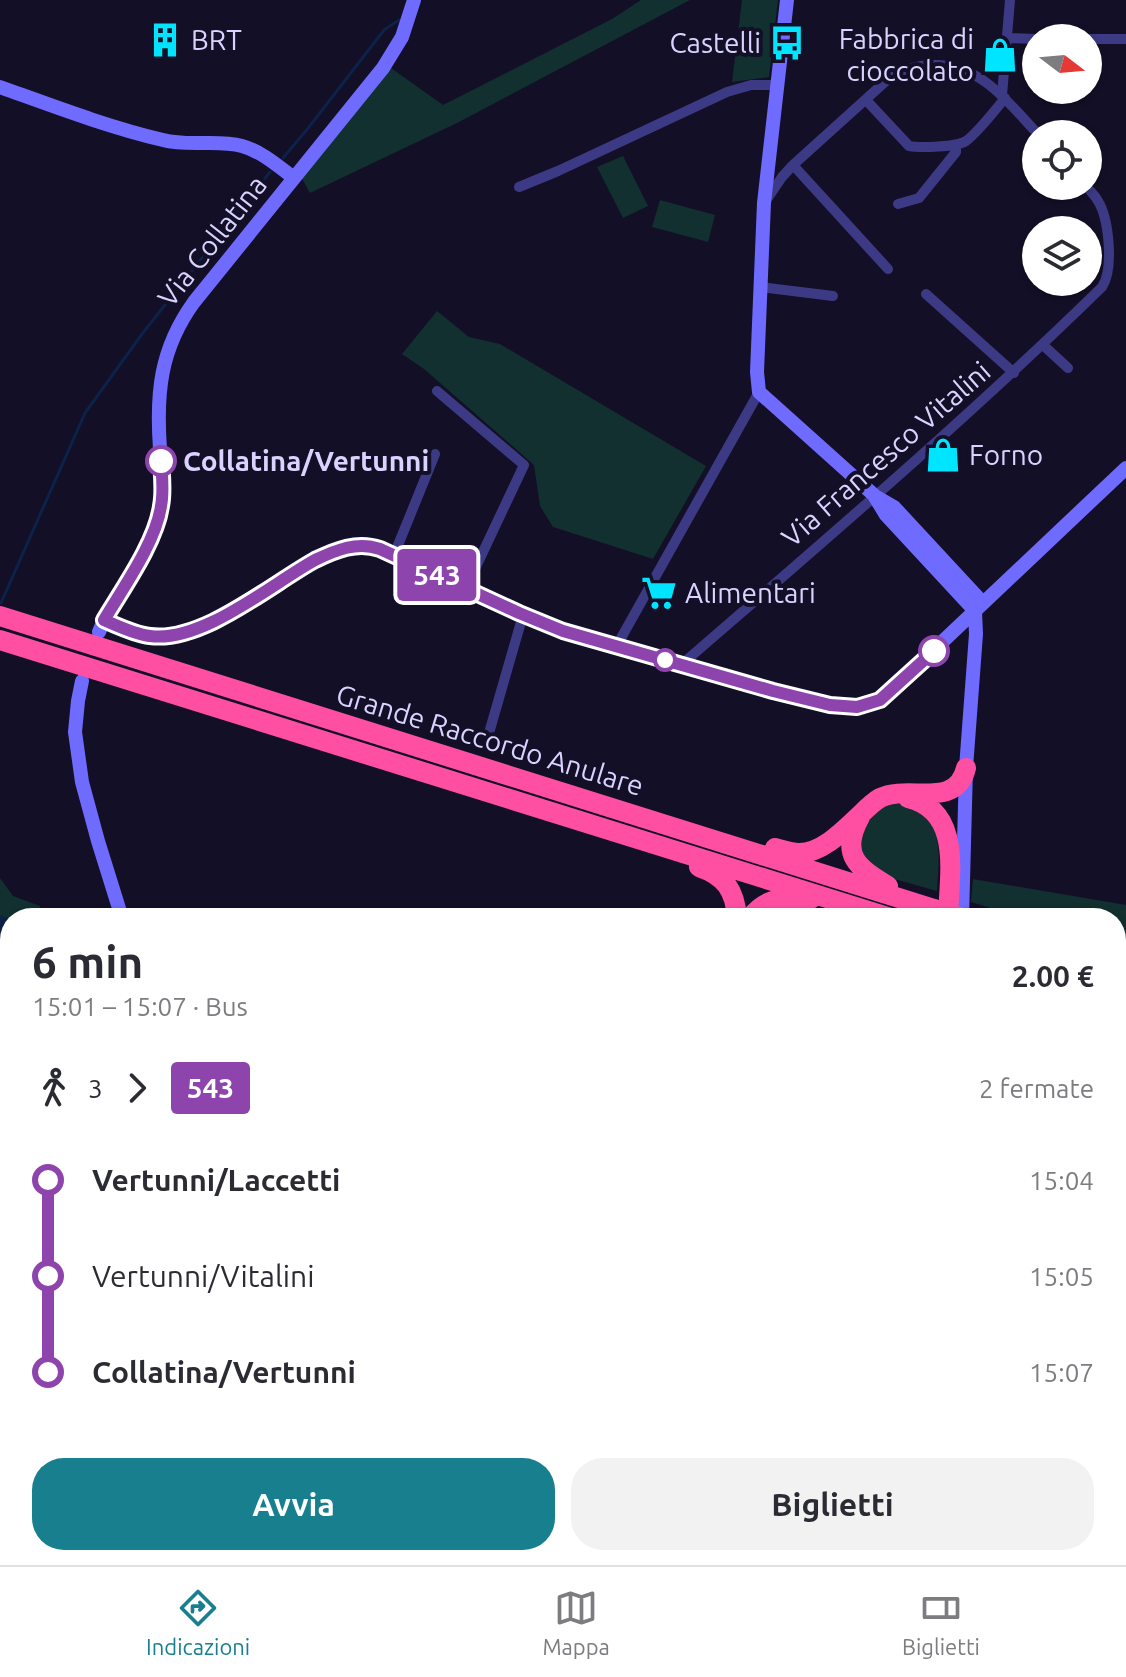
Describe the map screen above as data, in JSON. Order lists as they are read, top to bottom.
{
  "streets": {
    "highway": ["Grande Raccordo Anulare"],
    "street": ["Via Collatina", "Via Francesco Vitalini"]
  },
  "places": {
    "building": ["BRT"],
    "bus stop": ["Castelli"],
    "shop": ["Fabbrica di cioccolato", "Forno"],
    "other": ["Collatina/Vertunni"],
    "supermarket": ["Alimentari"]
  },
  "lines": ["bus line 543"],
  "north": "right",
  "page": {
    "on_map": "543",
    "heading": ["6 min", "15:01 – 15:07 · Bus", "2.00 €"],
    "legs": ["3", "543", "2 fermate"],
    "list": [
      {
        "name": "Vertunni/Laccetti",
        "value": "15:04"
      },
      {
        "name": "Vertunni/Vitalini",
        "value": "15:05"
      },
      {
        "name": "Collatina/Vertunni",
        "value": "15:07"
      }
    ],
    "buttons": ["Avvia", "Biglietti"],
    "tabs": ["Indicazioni", "Mappa", "Biglietti"]
  }
}
